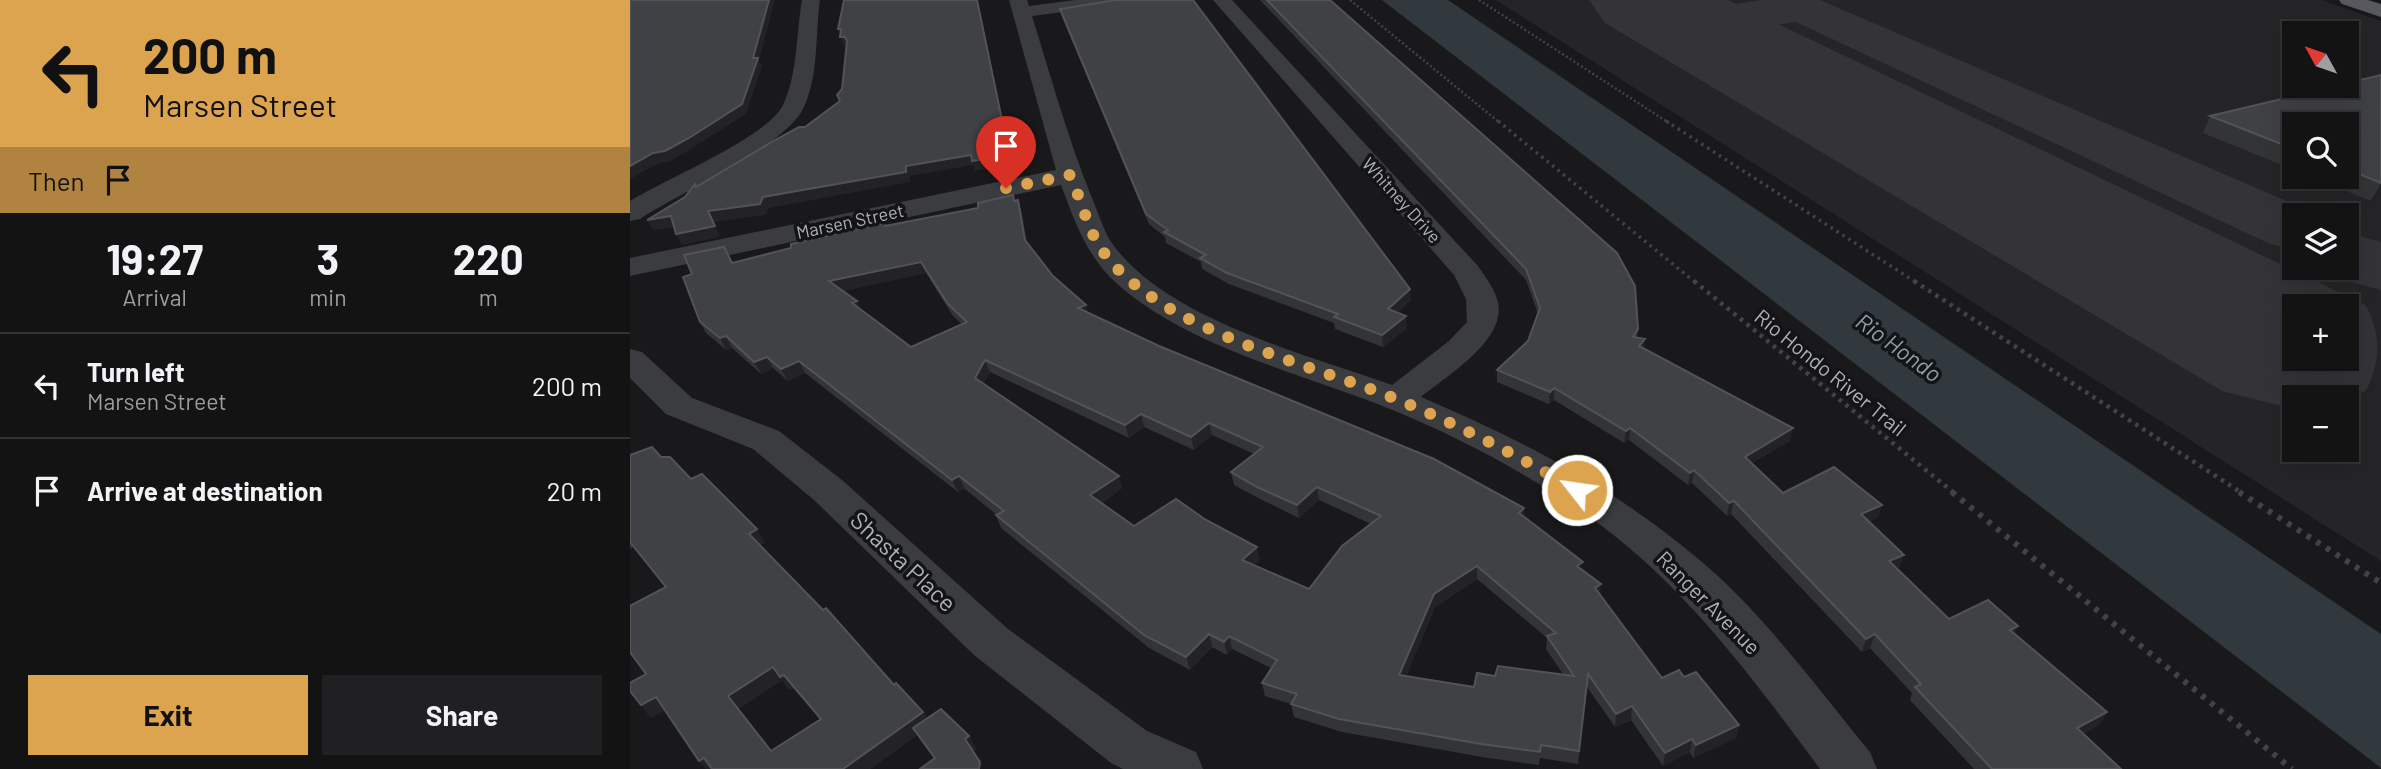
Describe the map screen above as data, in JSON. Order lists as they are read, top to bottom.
{
  "streets": {
    "street": [
      "Whitney Drive",
      "Marsen Street",
      "Shasta Place",
      "Ranger Avenue"
    ],
    "path": ["Rio Hondo River Trail"]
  },
  "crossings": [
    ["Whitney Drive", "Ranger Avenue"],
    ["Marsen Street", "Ranger Avenue"]
  ],
  "water": ["Rio Hondo"],
  "north": "top left",
  "page": {
    "turn": ["200 m", "Marsen Street"],
    "map_buttons": ["+", "−"],
    "then": "Then",
    "eta": [
      "19:27",
      "Arrival",
      "3",
      "min",
      "220",
      "m"
    ],
    "list": [
      {
        "name": "Turn left",
        "note": "Marsen Street",
        "value": "200 m"
      },
      {
        "name": "Arrive at destination",
        "value": "20 m"
      }
    ],
    "buttons": ["Exit", "Share"]
  }
}
